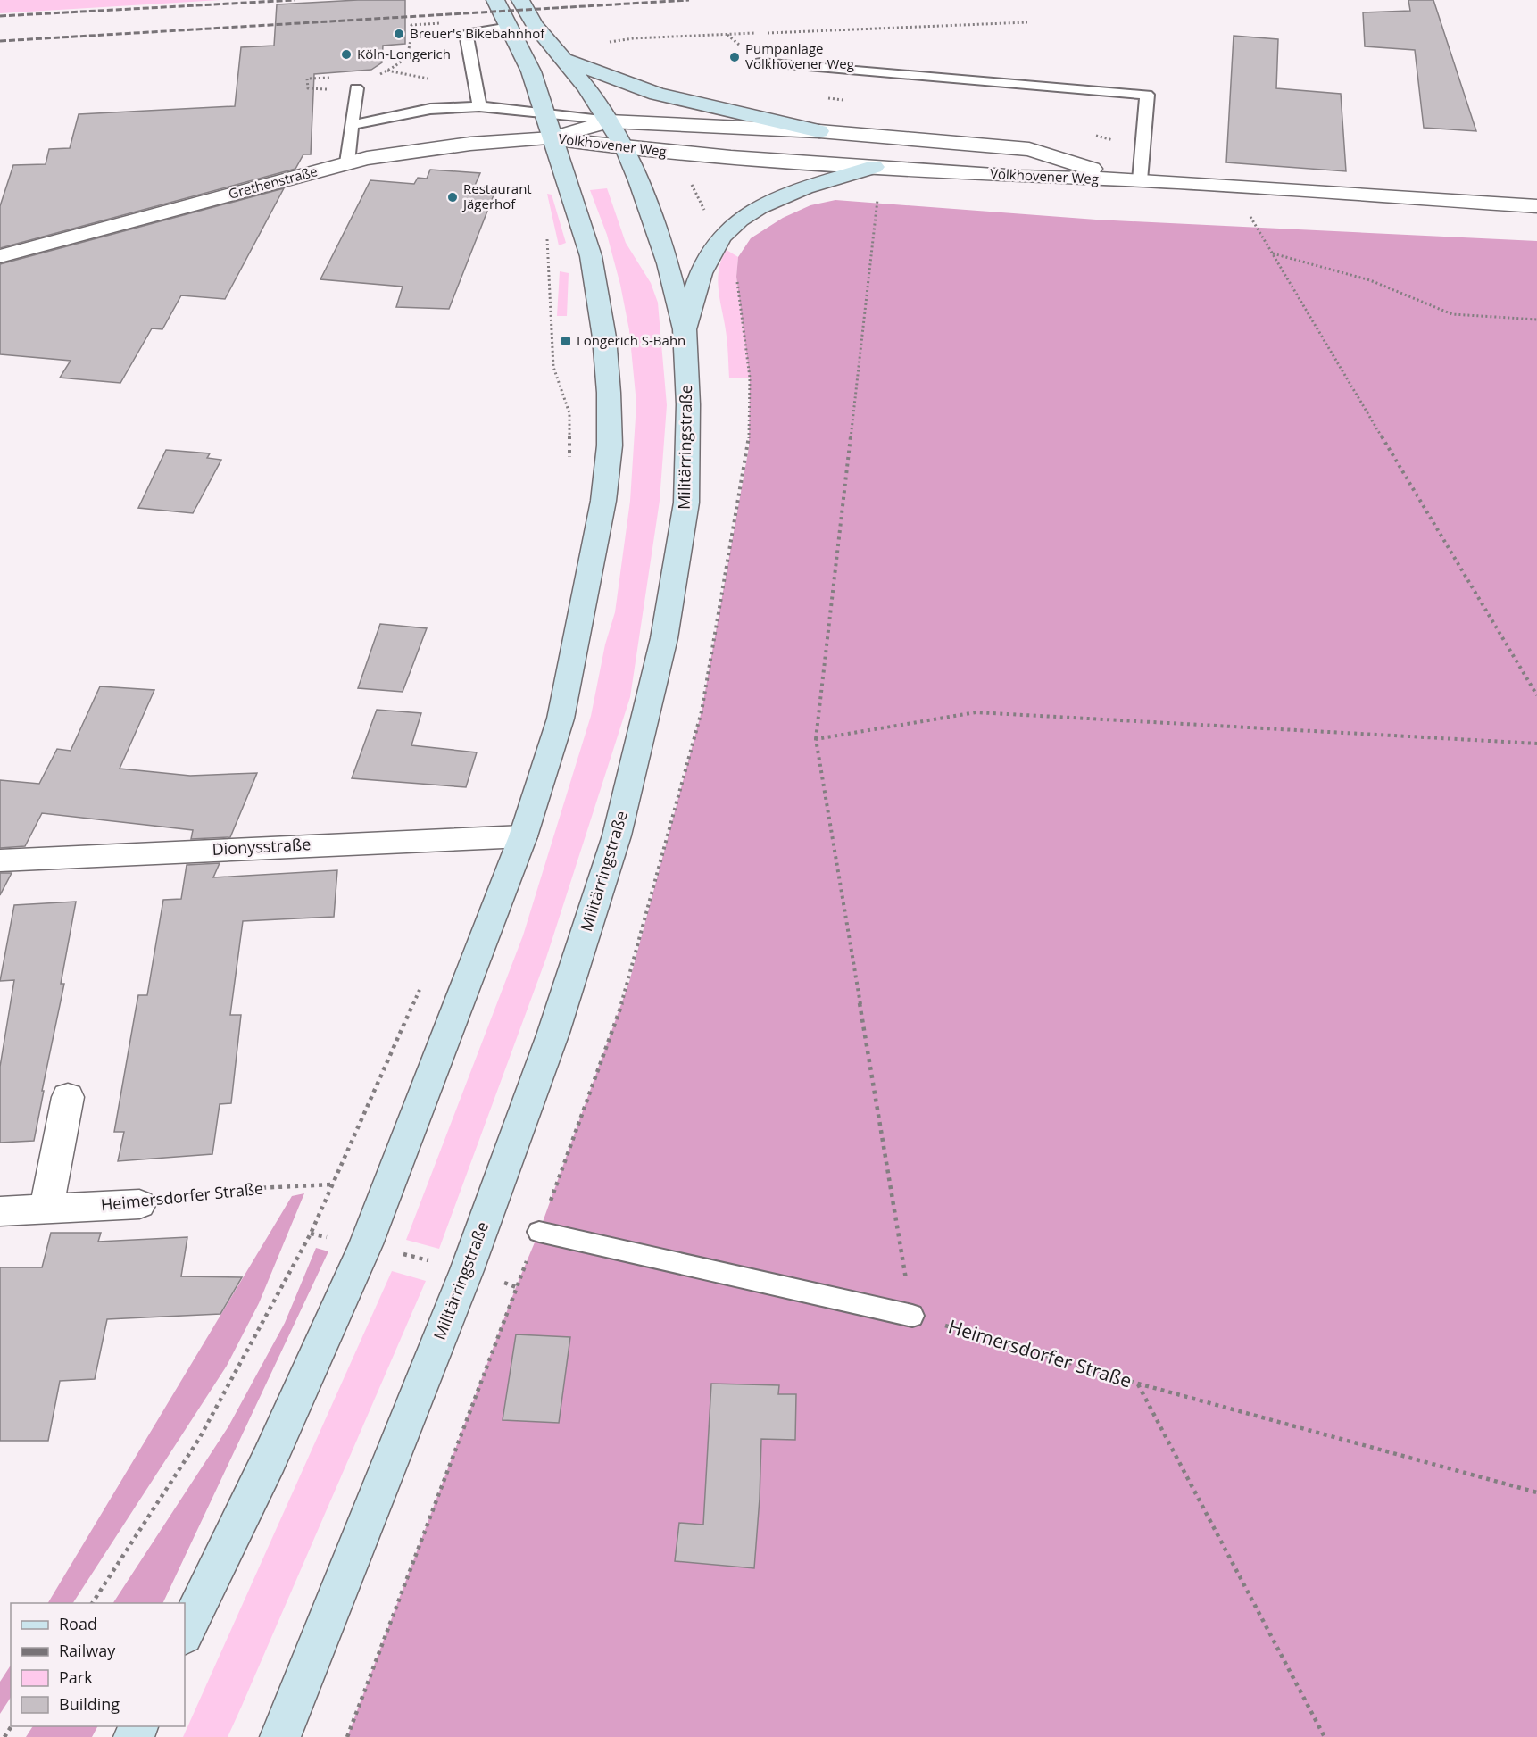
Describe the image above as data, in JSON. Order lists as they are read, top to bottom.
{
  "streets": {
    "main road": ["Militärringstraße"],
    "street": [
      "Volkhovener Weg",
      "Grethenstraße",
      "Dionysstraße",
      "Heimersdorfer Straße"
    ]
  },
  "crossings": [
    ["Volkhovener Weg", "Grethenstraße"],
    ["Volkhovener Weg", "Militärringstraße"]
  ],
  "places": {
    "other": [
      "Breuer's Bikebahnhof",
      "Köln-Longerich",
      "Pumpanlage Volkhovener Weg",
      "Restaurant Jägerhof"
    ],
    "transit": ["Longerich S-Bahn"]
  },
  "legend": [
    "Road",
    "Railway",
    "Park",
    "Building"
  ]
}
